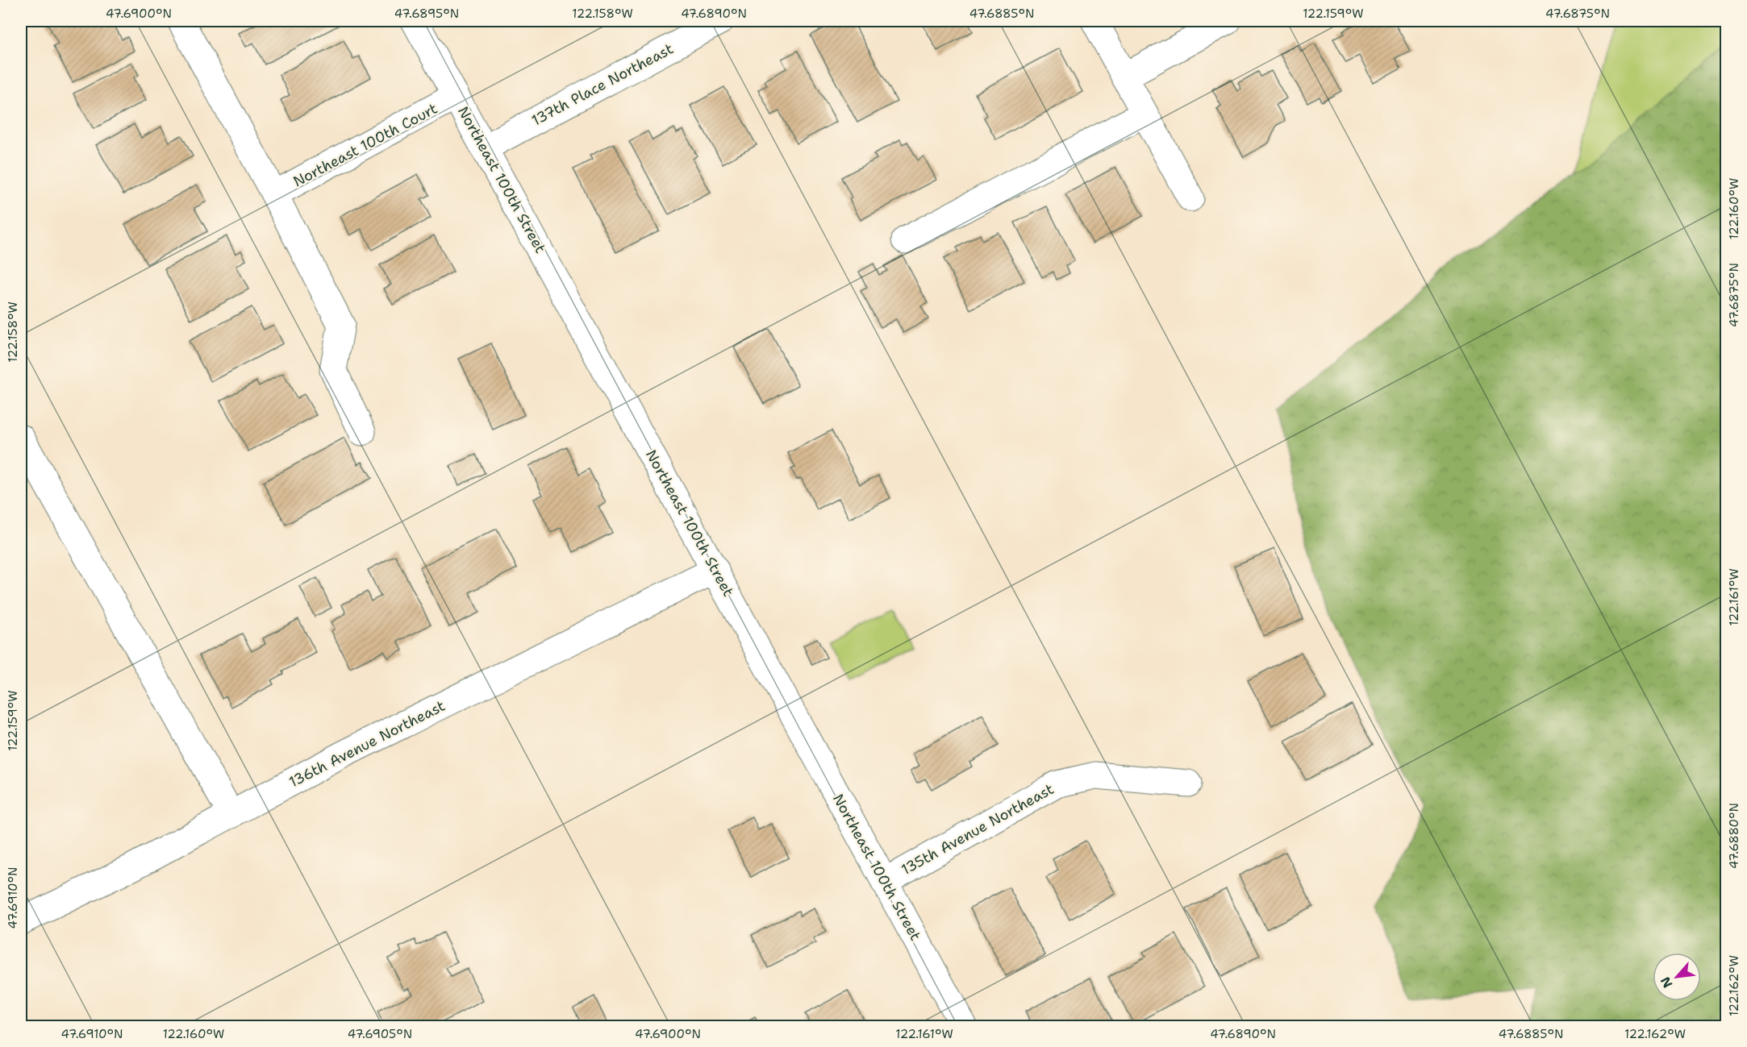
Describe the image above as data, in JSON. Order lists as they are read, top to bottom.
{
  "streets": {
    "street": [
      "137th Place Northeast",
      "Northeast 100th Court",
      "Northeast 100th Street",
      "136th Avenue Northeast",
      "135th Avenue Northeast"
    ]
  },
  "crossings": [
    ["137th Place Northeast", "Northeast 100th Street"],
    ["Northeast 100th Court", "Northeast 100th Street"],
    ["Northeast 100th Street", "136th Avenue Northeast"],
    ["Northeast 100th Street", "135th Avenue Northeast"]
  ],
  "north": "bottom left",
  "coordinates": [
    "47.6900°N",
    "47.6895°N",
    "122.158°W",
    "47.6890°N",
    "47.6885°N",
    "122.159°W",
    "47.6875°N",
    "122.160°W",
    "122.161°W",
    "47.6880°N",
    "47.6910°N",
    "122.162°W",
    "47.6905°N"
  ]
}
